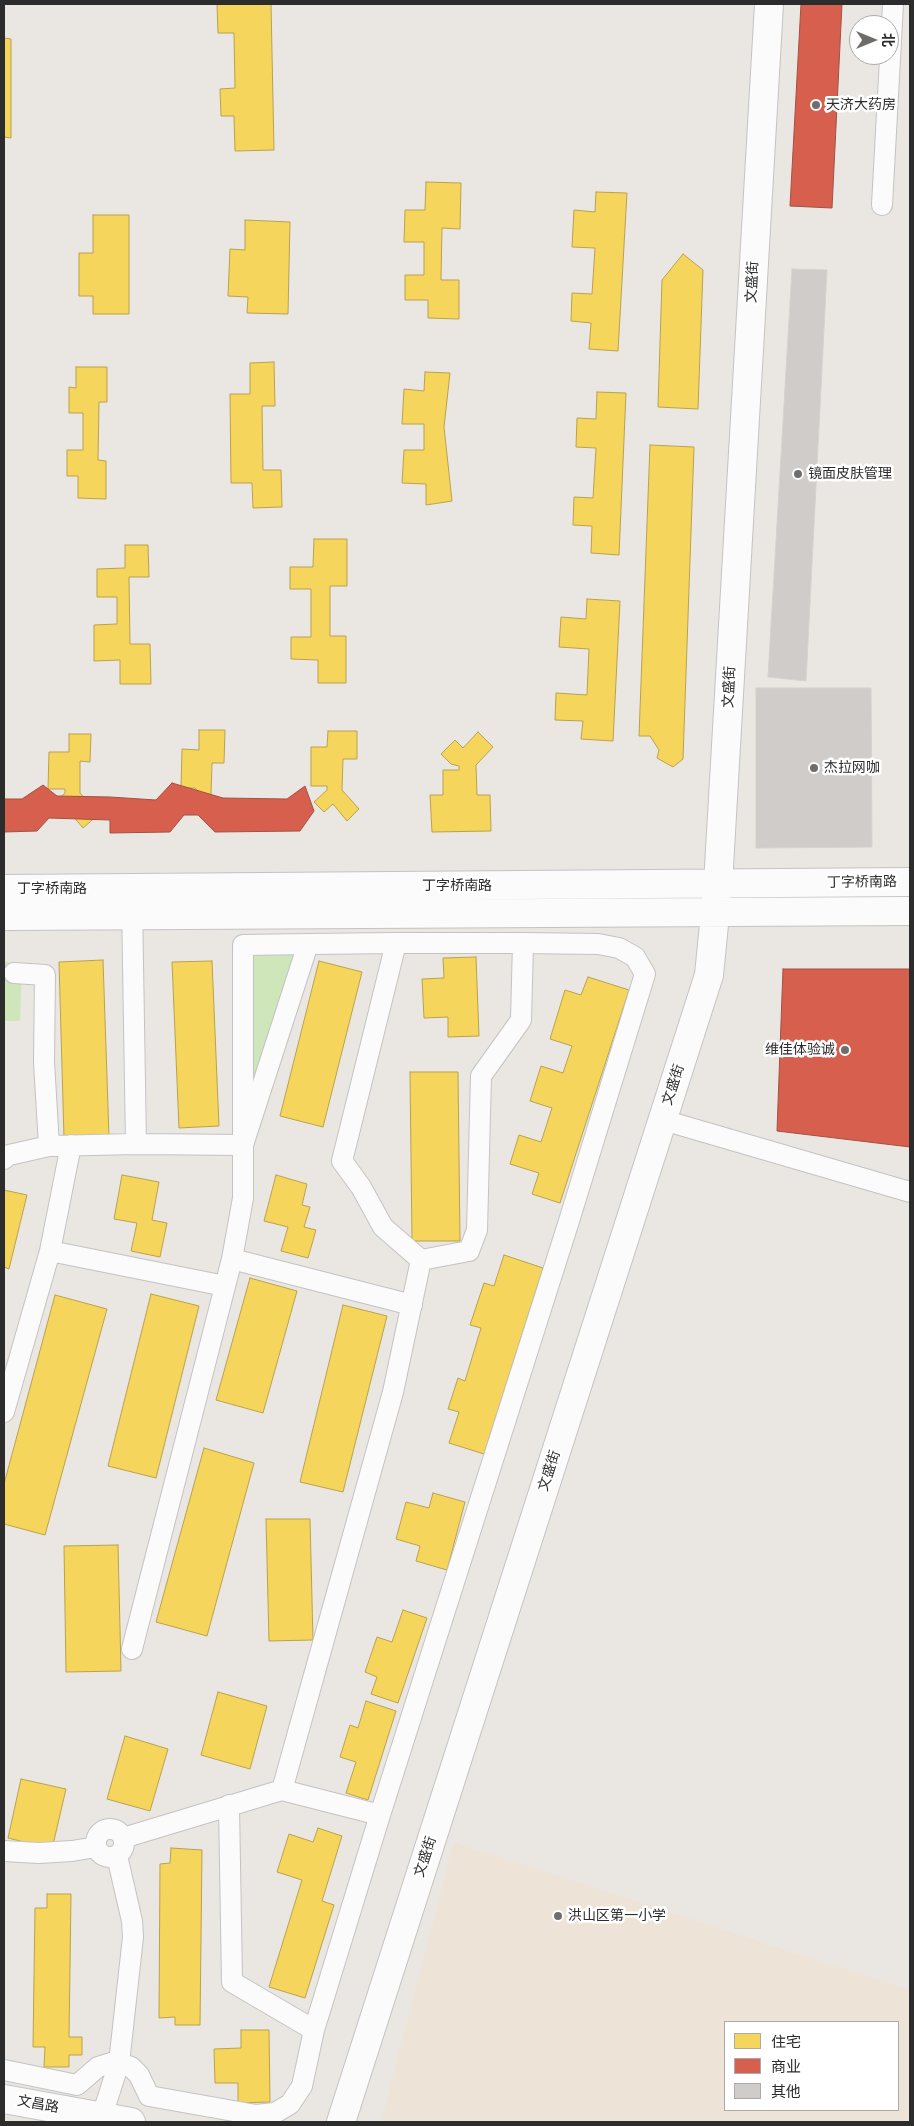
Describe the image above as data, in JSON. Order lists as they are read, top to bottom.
{
  "streets": {
    "street": ["文盛街", "丁字桥南路", "文昌路"]
  },
  "crossings": [
    ["文盛街", "丁字桥南路"]
  ],
  "places": [
    "天济大药房",
    "镜面皮肤管理",
    "杰拉网咖",
    "维佳体验诚",
    "洪山区第一小学"
  ],
  "legend": ["住宅", "商业", "其他"],
  "north": "right"
}
